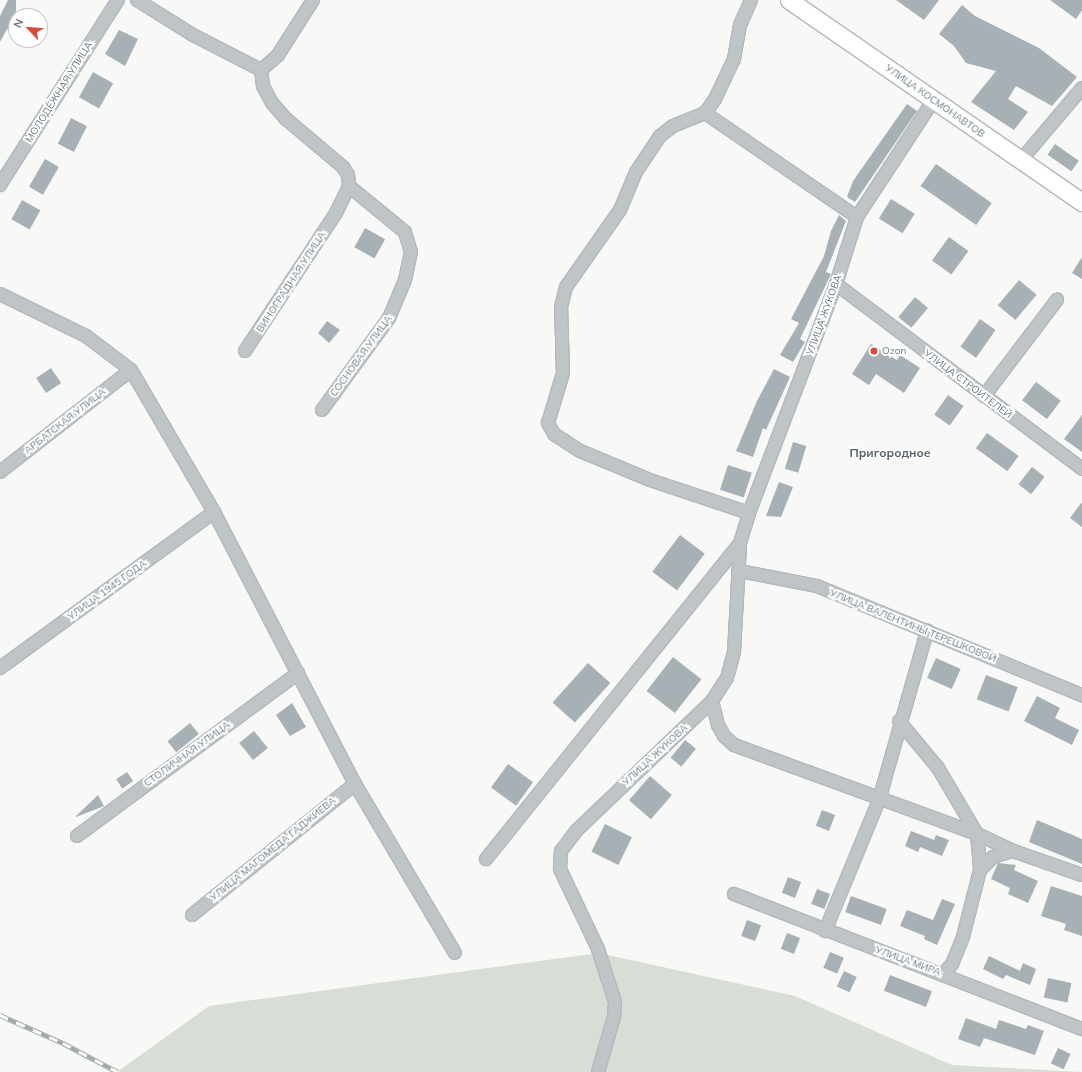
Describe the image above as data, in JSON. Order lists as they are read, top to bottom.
{
  "streets": {
    "street": [
      "МОЛОДЁЖНАЯ УЛИЦА",
      "УЛИЦА КОСМОНАВТОВ",
      "ВИНОГРАДНАЯ УЛИЦА",
      "УЛИЦА ЖУКОВА",
      "СОСНОВАЯ УЛИЦА",
      "УЛИЦА СТРОИТЕЛЕЙ",
      "АРБАТСКАЯ УЛИЦА",
      "УЛИЦА 1945 ГОДА",
      "УЛИЦА ВАЛЕНТИНЫ ТЕРЕШКОВОЙ",
      "СТОЛИЧНАЯ УЛИЦА",
      "УЛИЦА МАГОМЕДА ГАДЖИЕВА",
      "УЛИЦА МИРА"
    ]
  },
  "crossings": [
    ["УЛИЦА КОСМОНАВТОВ", "УЛИЦА ЖУКОВА"],
    ["ВИНОГРАДНАЯ УЛИЦА", "СОСНОВАЯ УЛИЦА"],
    ["УЛИЦА ЖУКОВА", "УЛИЦА СТРОИТЕЛЕЙ"],
    ["УЛИЦА ЖУКОВА", "УЛИЦА ВАЛЕНТИНЫ ТЕРЕШКОВОЙ"]
  ],
  "districts": ["Пригородное"],
  "places": ["Ozon"],
  "north": "top left"
}
